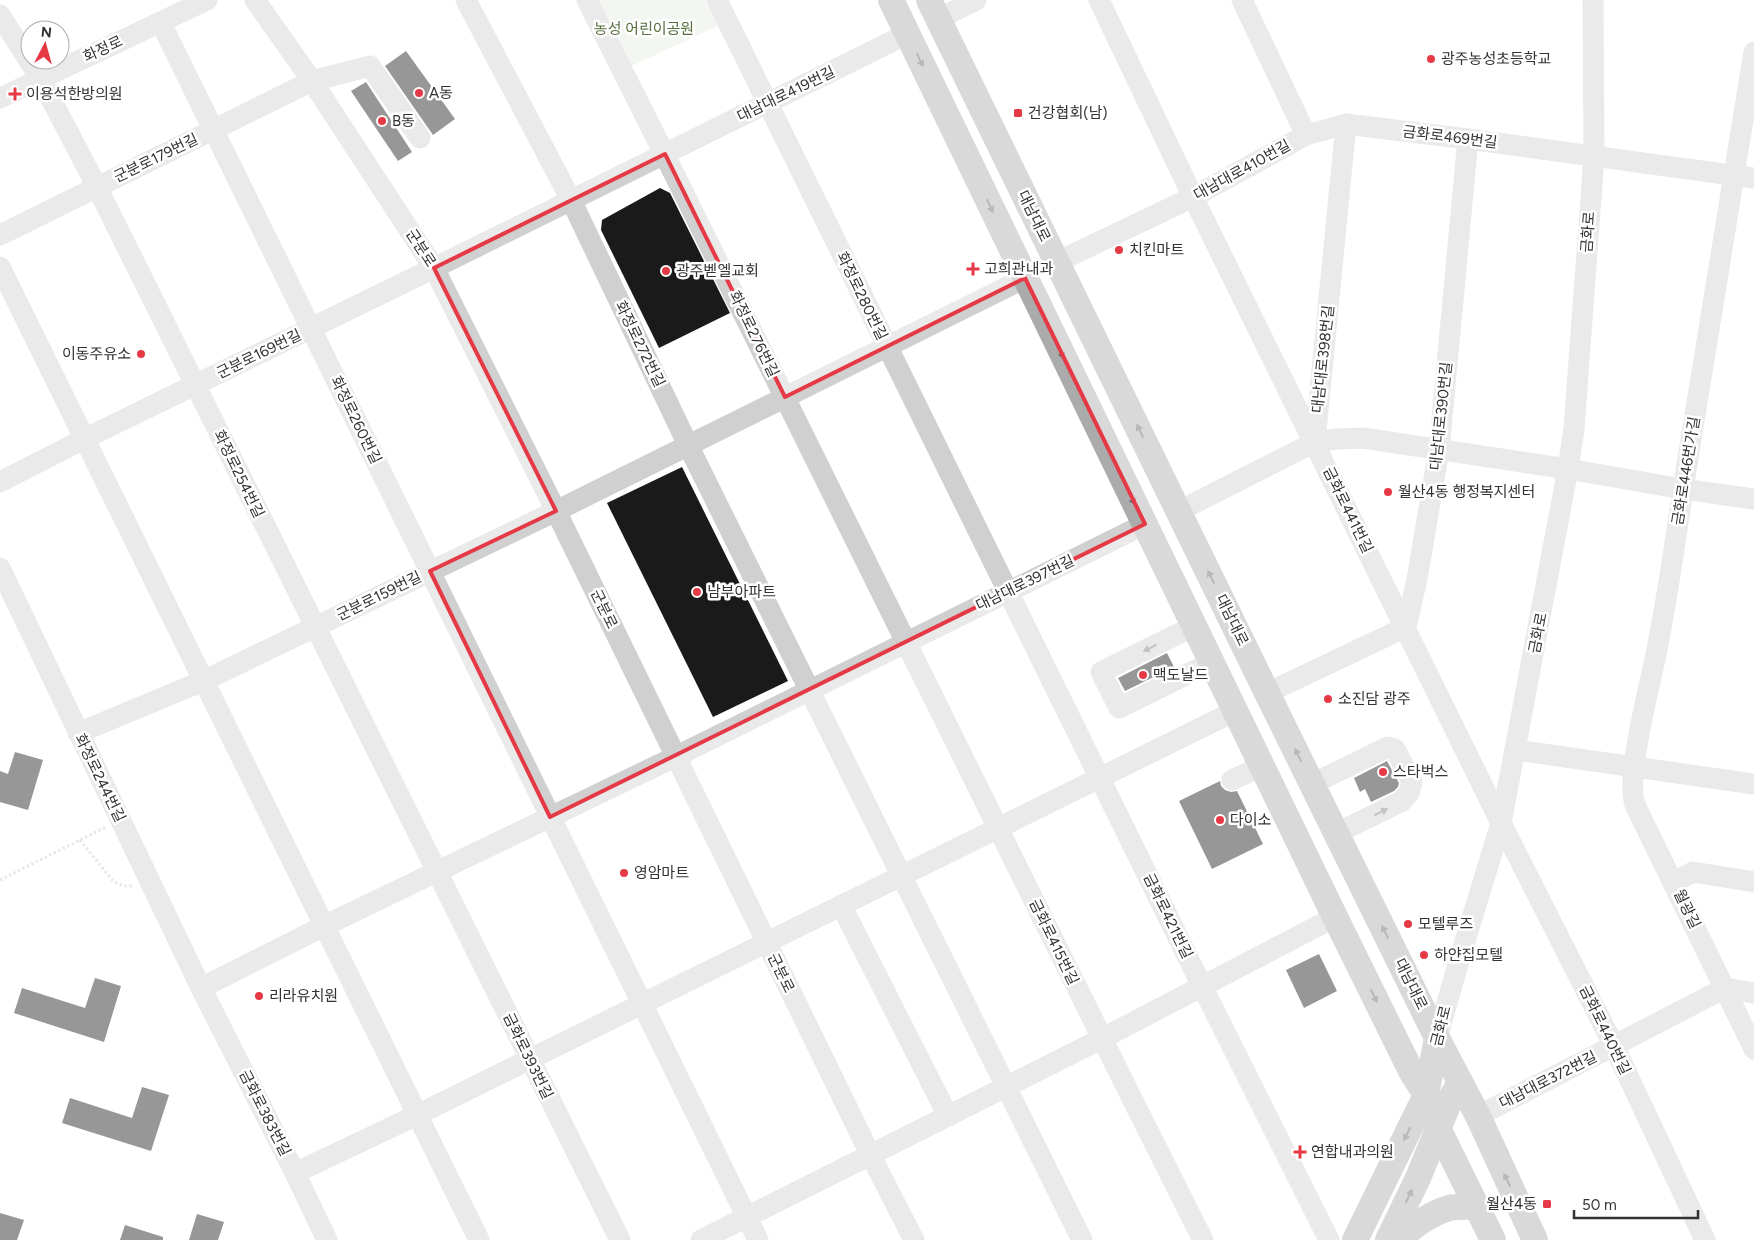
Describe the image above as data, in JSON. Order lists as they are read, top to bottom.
{
  "streets": {
    "main road": ["대남대로", "금화로"],
    "street": [
      "화정로",
      "대남대로419번길",
      "금화로469번길",
      "군분로179번길",
      "대남대로410번길",
      "군분로",
      "화정로280번길",
      "화정로276번길",
      "화정로272번길",
      "군분로169번길",
      "대남대로398번길",
      "대남대로390번길",
      "화정로260번길",
      "금화로446번가길",
      "화정로254번길",
      "금화로441번길",
      "대남대로397번길",
      "군분로159번길",
      "화정로244번길",
      "월광길",
      "금화로421번길",
      "금화로415번길",
      "금화로440번길",
      "금화로393번길",
      "대남대로372번길",
      "금화로383번길"
    ]
  },
  "crossings": [
    ["화정로", "화정로260번길"],
    ["화정로", "화정로254번길"],
    ["대남대로419번길", "화정로280번길"],
    ["대남대로419번길", "화정로276번길"],
    ["대남대로419번길", "화정로272번길"],
    ["대남대로419번길", "군분로169번길"],
    ["금화로469번길", "대남대로410번길"],
    ["금화로469번길", "금화로"],
    ["금화로469번길", "대남대로398번길"],
    ["금화로469번길", "대남대로390번길"],
    ["금화로469번길", "금화로446번가길"],
    ["군분로179번길", "군분로"],
    ["군분로179번길", "화정로260번길"],
    ["군분로179번길", "화정로254번길"],
    ["대남대로410번길", "대남대로"],
    ["대남대로410번길", "금화로441번길"],
    ["대남대로", "금화로"],
    ["대남대로", "대남대로372번길"],
    ["금화로", "금화로441번길"],
    ["금화로", "금화로440번길"],
    ["군분로", "군분로169번길"],
    ["군분로", "대남대로397번길"],
    ["군분로", "군분로159번길"],
    ["화정로280번길", "대남대로397번길"],
    ["화정로280번길", "군분로159번길"],
    ["화정로280번길", "금화로421번길"],
    ["화정로276번길", "대남대로397번길"],
    ["화정로276번길", "군분로159번길"],
    ["화정로276번길", "금화로415번길"],
    ["화정로272번길", "군분로169번길"],
    ["화정로272번길", "대남대로397번길"],
    ["화정로272번길", "군분로159번길"],
    ["군분로169번길", "화정로260번길"],
    ["군분로169번길", "화정로254번길"],
    ["대남대로398번길", "금화로441번길"],
    ["대남대로390번길", "금화로441번길"],
    ["화정로260번길", "대남대로397번길"],
    ["화정로260번길", "군분로159번길"],
    ["금화로446번가길", "월광길"],
    ["화정로254번길", "대남대로397번길"],
    ["화정로254번길", "군분로159번길"],
    ["화정로254번길", "금화로393번길"],
    ["금화로441번길", "금화로440번길"],
    ["대남대로397번길", "화정로244번길"],
    ["대남대로397번길", "금화로421번길"],
    ["대남대로397번길", "금화로415번길"],
    ["대남대로397번길", "금화로393번길"],
    ["대남대로397번길", "금화로383번길"],
    ["군분로159번길", "화정로244번길"],
    ["화정로244번길", "금화로383번길"],
    ["월광길", "대남대로372번길"],
    ["금화로440번길", "대남대로372번길"]
  ],
  "parks": ["농성 어린이공원"],
  "places": {
    "other": [
      "광주농성초등학교",
      "A동",
      "B동",
      "치킨마트",
      "광주벧엘교회",
      "이동주유소",
      "월산4동 행정복지센터",
      "남부아파트",
      "맥도날드",
      "소진담 광주",
      "스타벅스",
      "다이소",
      "영암마트",
      "모텔루즈",
      "하얀집모텔",
      "리라유치원"
    ],
    "health": ["이용석한방의원", "고희관내과", "연합내과의원"],
    "transit": ["건강협회(남)", "월산4동"]
  },
  "scale_bar": "50 m",
  "north": "top"
}
